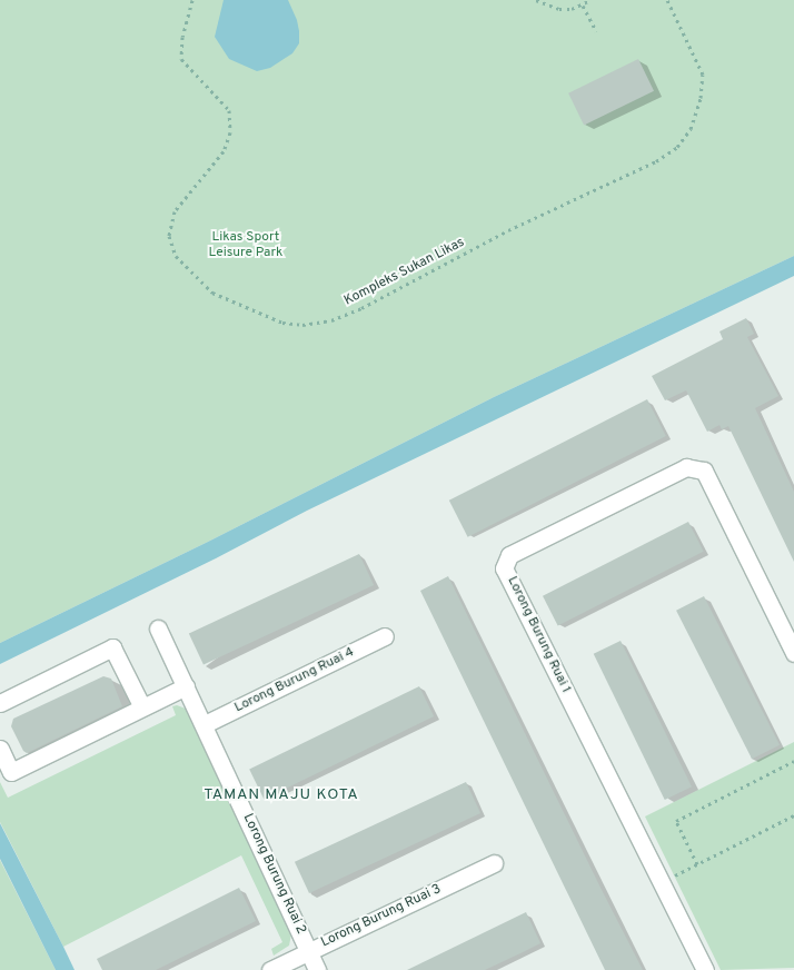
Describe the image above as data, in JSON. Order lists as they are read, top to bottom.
{
  "streets": {
    "street": [
      "Lorong Burung Ruai 1",
      "Lorong Burung Ruai 4",
      "Lorong Burung Ruai 2",
      "Lorong Burung Ruai 3"
    ],
    "path": ["Kompleks Sukan Likas"]
  },
  "crossings": [
    ["Lorong Burung Ruai 4", "Lorong Burung Ruai 2"],
    ["Lorong Burung Ruai 2", "Lorong Burung Ruai 3"]
  ],
  "districts": ["TAMAN MAJU KOTA"],
  "parks": ["Likas Sport Leisure Park"]
}
